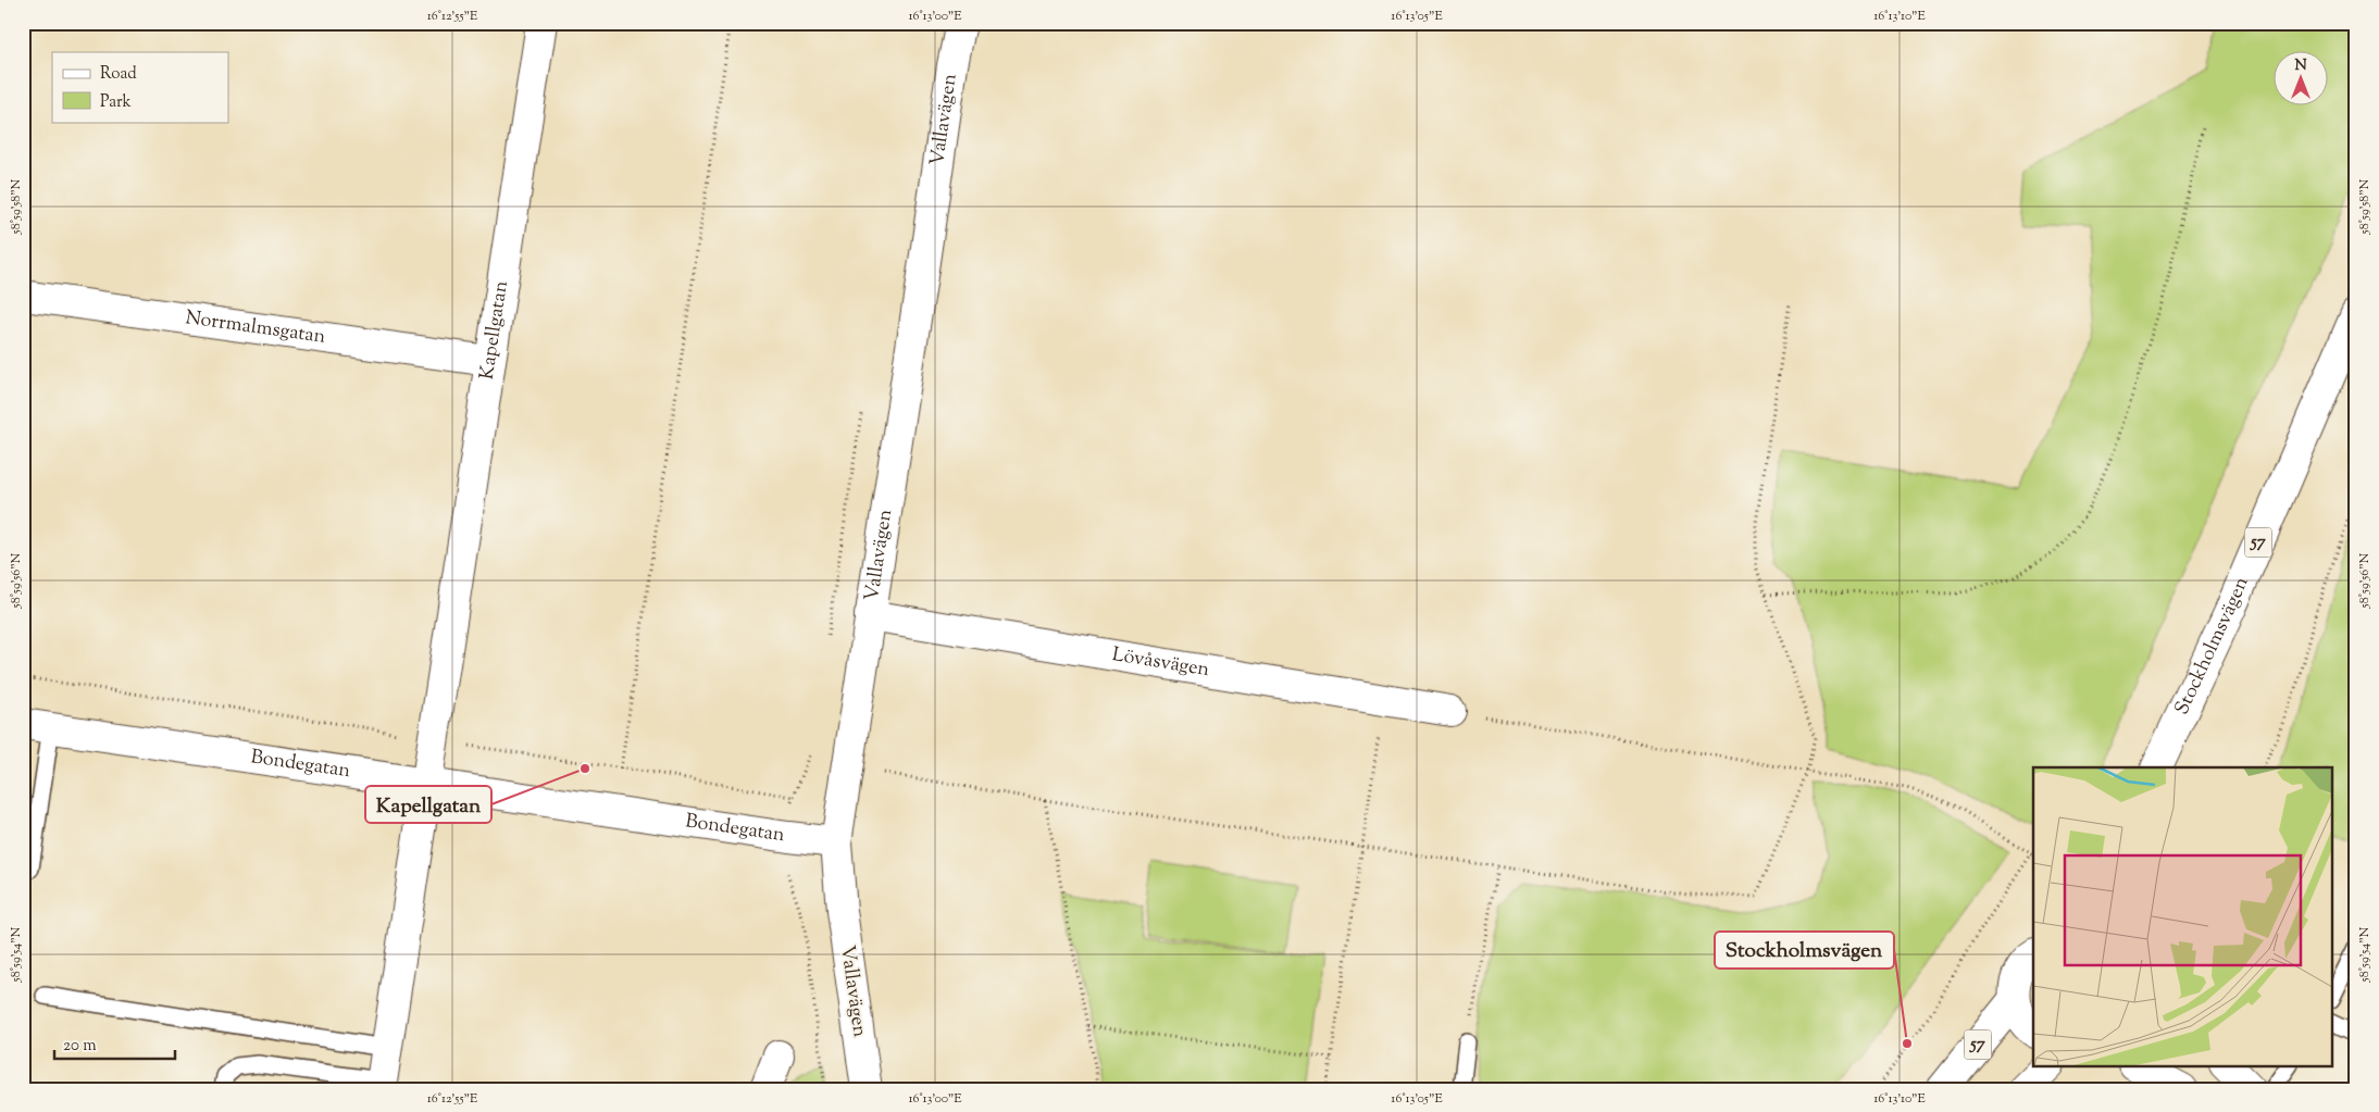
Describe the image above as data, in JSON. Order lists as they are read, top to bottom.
{
  "streets": {
    "street": [
      "Vallavägen",
      "Norrmalmsgatan",
      "Kapellgatan",
      "57",
      "Stockholmsvägen",
      "Lövåsvägen",
      "Bondegatan"
    ]
  },
  "crossings": [
    ["Vallavägen", "Lövåsvägen"],
    ["Vallavägen", "Bondegatan"],
    ["Norrmalmsgatan", "Kapellgatan"],
    ["Kapellgatan", "Bondegatan"]
  ],
  "places": ["Kapellgatan", "Stockholmsvägen"],
  "legend": ["Road", "Park"],
  "scale_bar": "20 m",
  "north": "top",
  "coordinates": [
    "16°12'55\"E",
    "16°13'00\"E",
    "16°13'05\"E",
    "16°13'10\"E",
    "58°59'58\"N",
    "58°59'56\"N",
    "58°59'54\"N"
  ]
}
